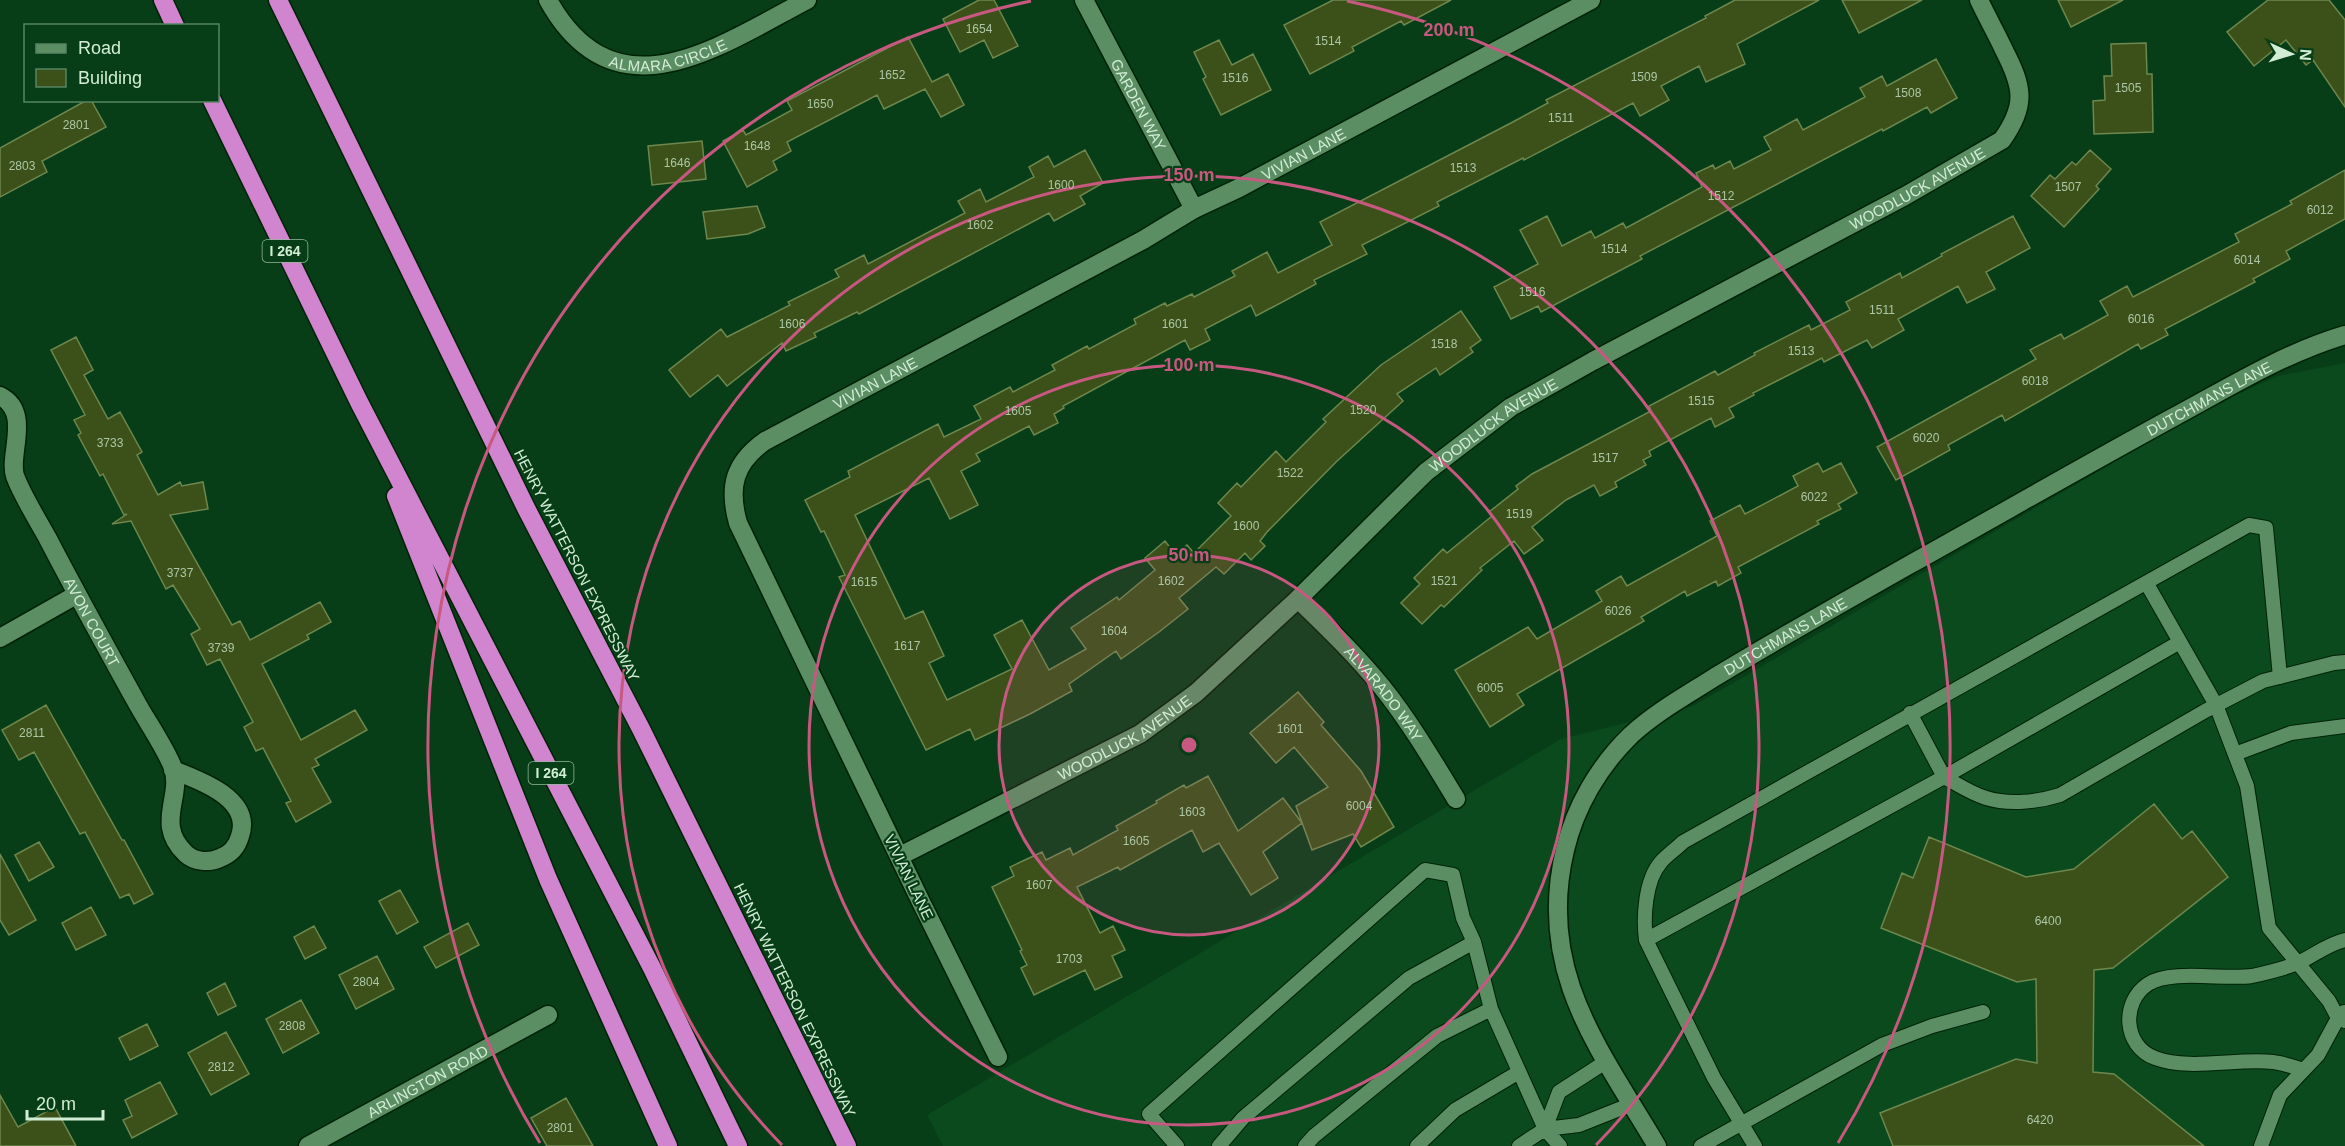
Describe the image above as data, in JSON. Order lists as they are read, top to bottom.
{
  "streets": {
    "highway": ["I 264", "HENRY WATTERSON EXPRESSWAY"],
    "street": [
      "ALMARA CIRCLE",
      "GARDEN WAY",
      "VIVIAN LANE",
      "WOODLUCK AVENUE",
      "DUTCHMANS LANE",
      "AVON COURT",
      "ALVARADO WAY",
      "ARLINGTON ROAD"
    ]
  },
  "crossings": [
    ["GARDEN WAY", "VIVIAN LANE"],
    ["VIVIAN LANE", "WOODLUCK AVENUE"],
    ["WOODLUCK AVENUE", "ALVARADO WAY"]
  ],
  "house_numbers": [
    "1654",
    "1514",
    "1652",
    "1509",
    "1516",
    "1505",
    "1508",
    "1650",
    "1511",
    "2801",
    "1648",
    "1646",
    "2803",
    "1513",
    "1600",
    "1507",
    "1512",
    "6012",
    "1602",
    "1514",
    "6014",
    "1516",
    "1511",
    "6016",
    "1606",
    "1601",
    "1518",
    "1513",
    "6018",
    "1515",
    "1520",
    "1605",
    "6020",
    "3733",
    "1517",
    "1522",
    "6022",
    "1519",
    "1600",
    "3737",
    "1602",
    "1521",
    "1615",
    "6026",
    "1604",
    "1617",
    "3739",
    "6005",
    "1601",
    "2811",
    "6004",
    "1603",
    "1605",
    "1607",
    "6400",
    "1703",
    "2804",
    "2808",
    "2812",
    "6420",
    "2801"
  ],
  "legend": ["Road", "Building"],
  "scale_bar": "20 m",
  "north": "right",
  "rings": [
    "200 m",
    "150 m",
    "100 m",
    "50 m"
  ]
}
